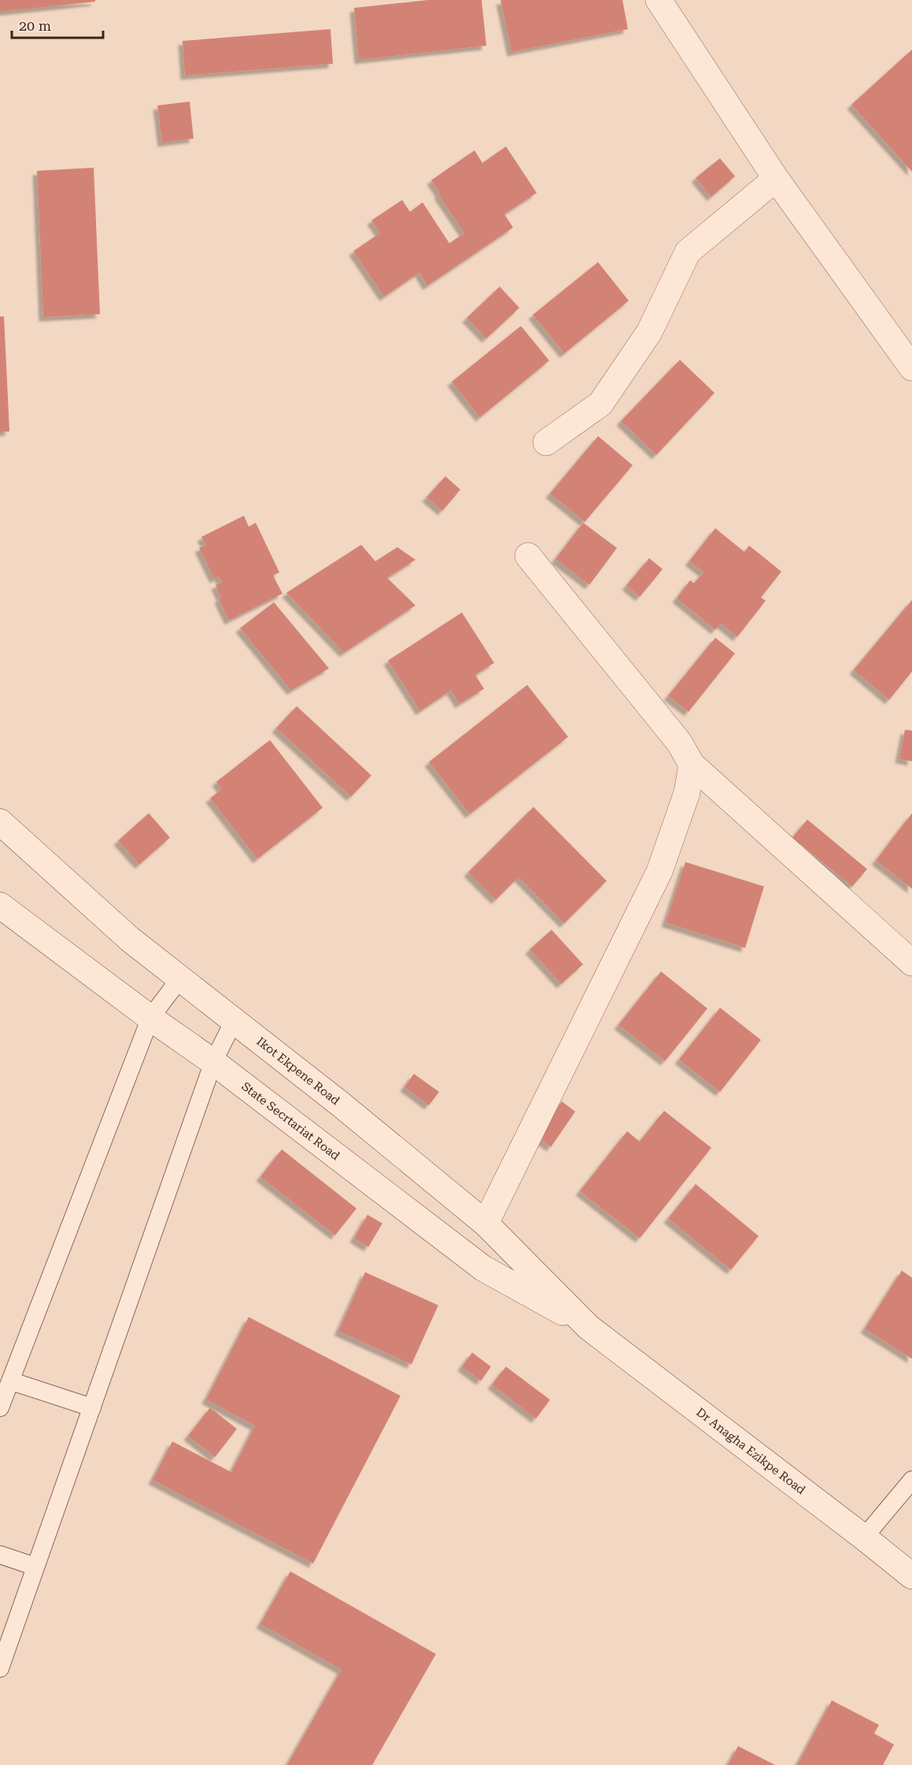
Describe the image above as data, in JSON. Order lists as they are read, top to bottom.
{
  "streets": {
    "street": ["Ikot Ekpene Road", "State Secrtariat Road", "Dr Anagha Ezikpe Road"]
  },
  "crossings": [
    ["Ikot Ekpene Road", "State Secrtariat Road"],
    ["Ikot Ekpene Road", "Dr Anagha Ezikpe Road"],
    ["State Secrtariat Road", "Dr Anagha Ezikpe Road"]
  ],
  "scale_bar": "20 m"
}
